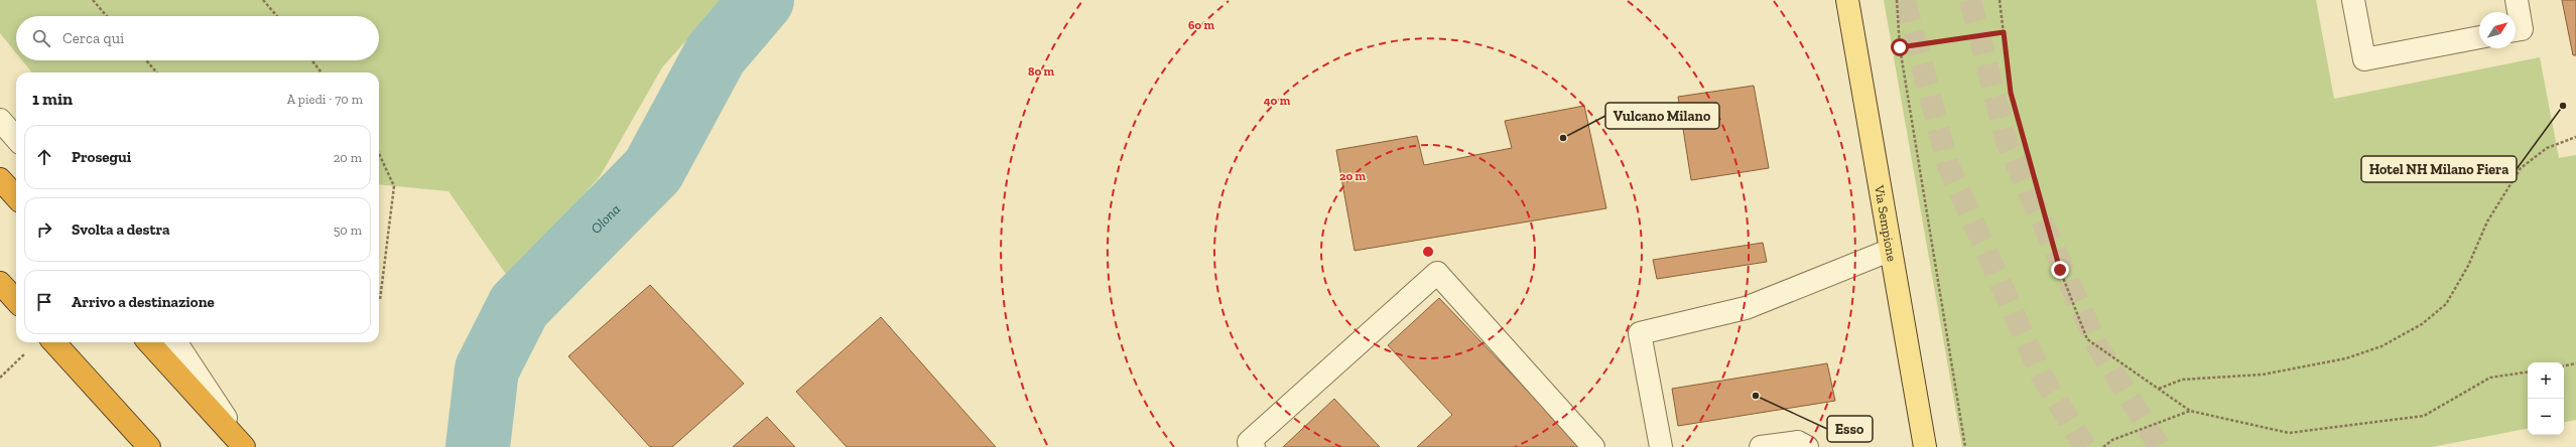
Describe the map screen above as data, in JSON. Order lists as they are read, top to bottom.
{
  "streets": {
    "main road": ["Via Sempione"]
  },
  "water": ["Olona"],
  "places": ["Hotel NH Milano Fiera", "Vulcano Milano", "Esso"],
  "north": "top right",
  "page": {
    "search": "Cerca qui",
    "heading": ["1 min", "A piedi · 70 m"],
    "list": [
      ["Prosegui", "20 m"],
      ["Svolta a destra", "50 m"],
      "Arrivo a destinazione"
    ],
    "map_buttons": ["+", "−"]
  },
  "rings": [
    "60 m",
    "80 m",
    "40 m",
    "20 m"
  ]
}
